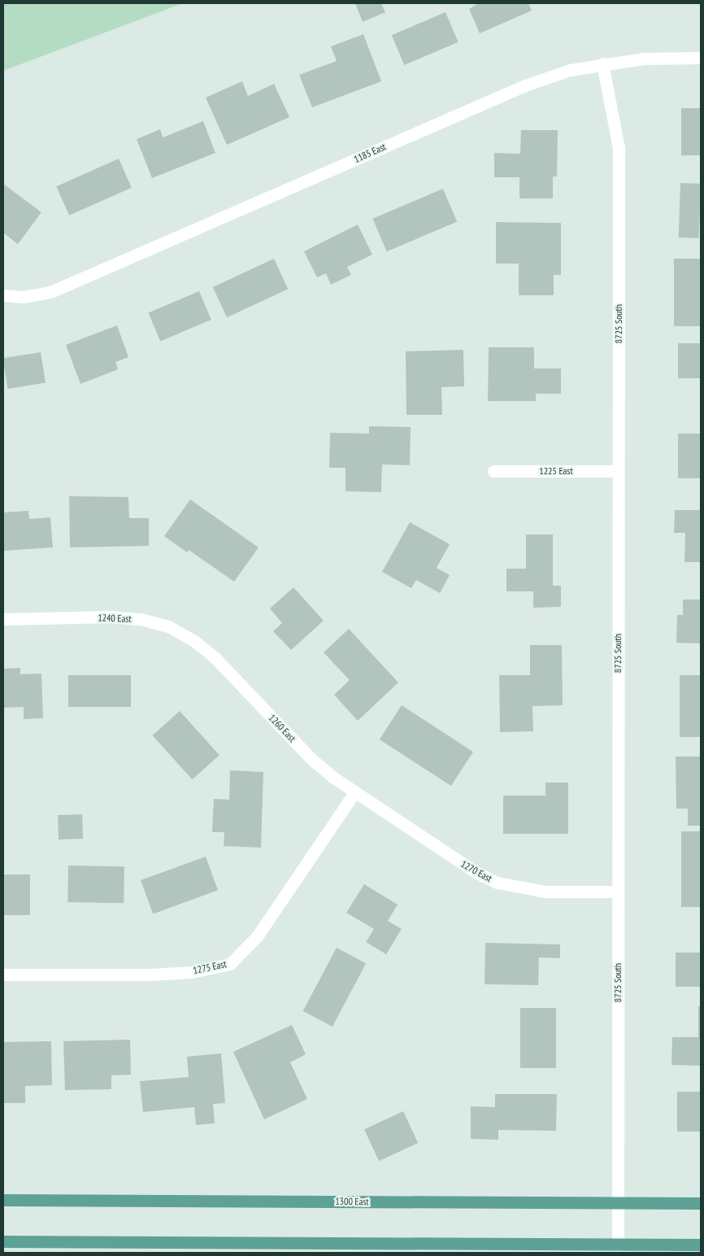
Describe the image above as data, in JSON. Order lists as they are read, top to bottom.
{
  "streets": {
    "main road": ["1300 East"],
    "street": [
      "1185 East",
      "8725 South",
      "1225 East",
      "1240 East",
      "1260 East",
      "1270 East",
      "1275 East"
    ]
  },
  "crossings": [
    ["1185 East", "8725 South"],
    ["8725 South", "1225 East"],
    ["8725 South", "1270 East"],
    ["8725 South", "1300 East"],
    ["1240 East", "1260 East"],
    ["1260 East", "1270 East"],
    ["1260 East", "1275 East"],
    ["1270 East", "1275 East"]
  ]
}
